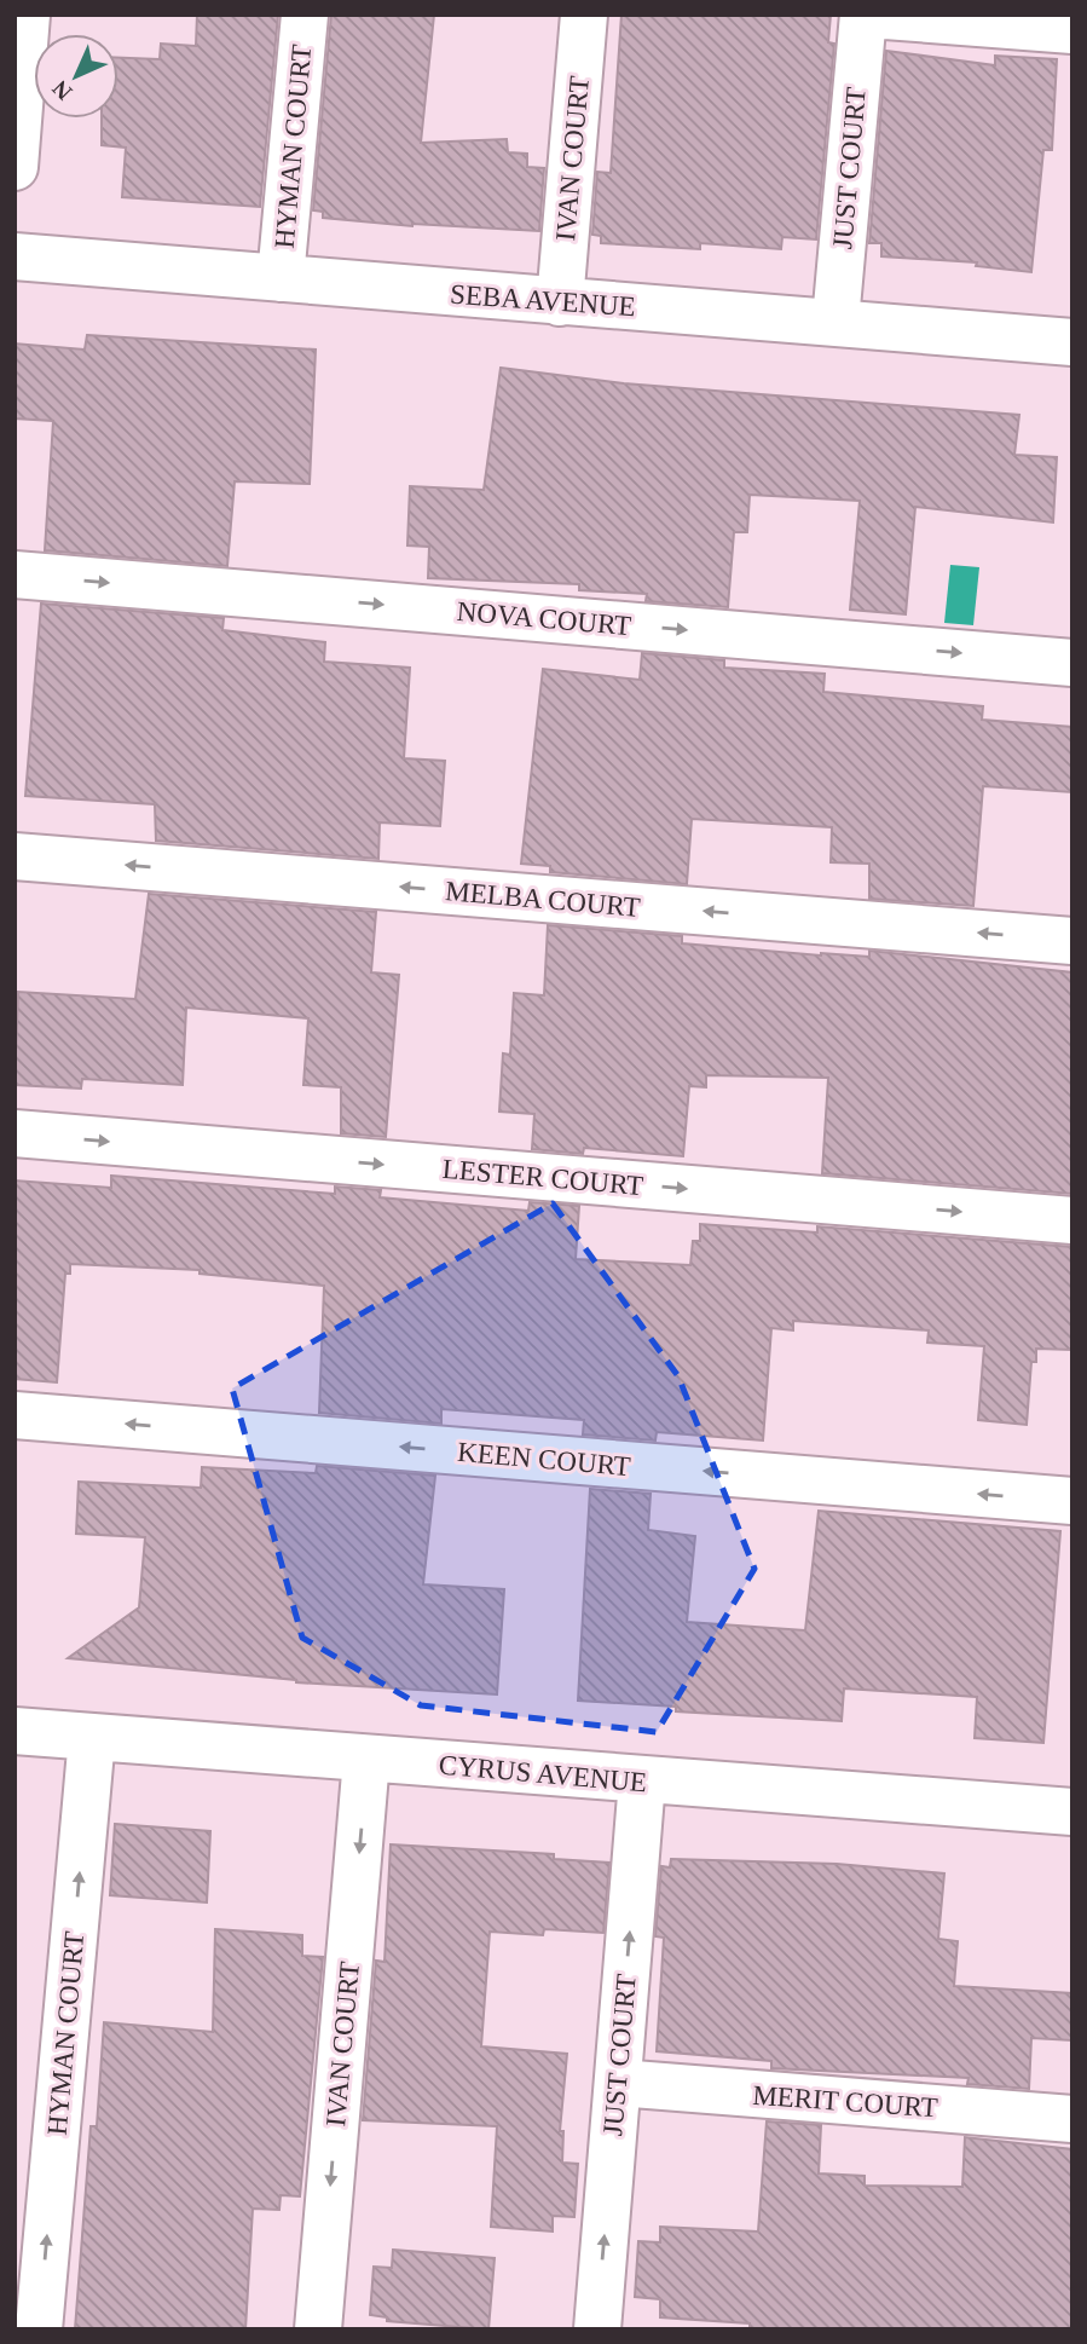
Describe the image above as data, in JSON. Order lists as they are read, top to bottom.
{
  "streets": {
    "street": [
      "HYMAN COURT",
      "IVAN COURT",
      "JUST COURT",
      "SEBA AVENUE",
      "NOVA COURT",
      "MELBA COURT",
      "LESTER COURT",
      "KEEN COURT",
      "CYRUS AVENUE",
      "MERIT COURT"
    ]
  },
  "crossings": [
    ["HYMAN COURT", "SEBA AVENUE"],
    ["HYMAN COURT", "CYRUS AVENUE"],
    ["IVAN COURT", "SEBA AVENUE"],
    ["IVAN COURT", "CYRUS AVENUE"],
    ["JUST COURT", "SEBA AVENUE"],
    ["JUST COURT", "CYRUS AVENUE"],
    ["JUST COURT", "MERIT COURT"]
  ],
  "one_way": [
    "HYMAN COURT",
    "IVAN COURT",
    "JUST COURT",
    "NOVA COURT",
    "MELBA COURT",
    "LESTER COURT",
    "KEEN COURT"
  ],
  "north": "bottom left"
}
